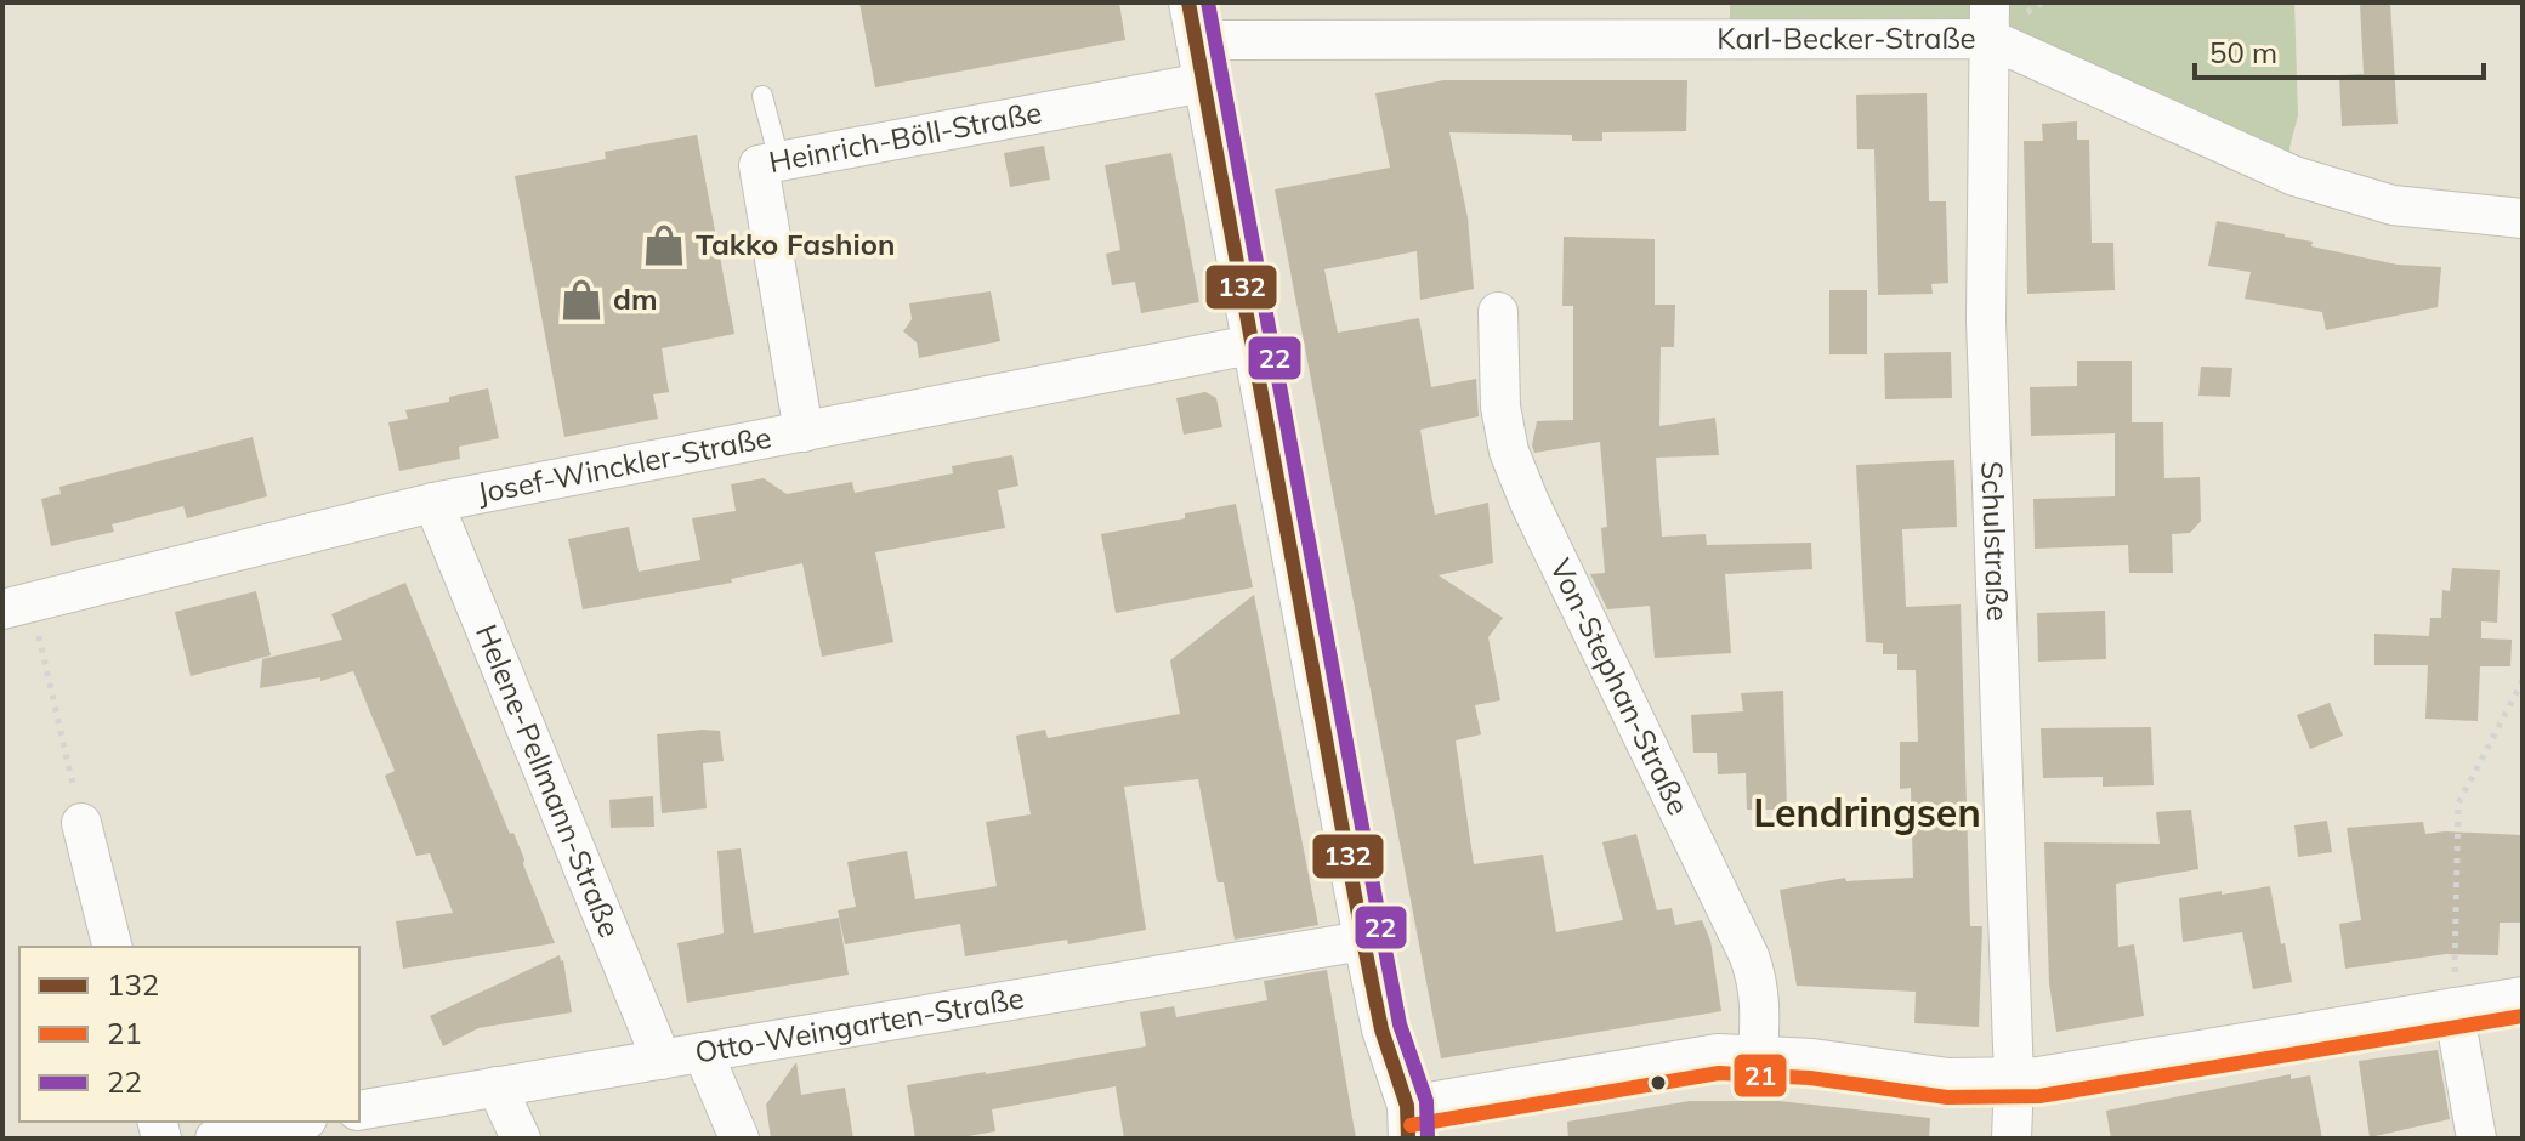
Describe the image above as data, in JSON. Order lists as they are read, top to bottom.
{
  "streets": {
    "street": [
      "Karl-Becker-Straße",
      "Heinrich-Böll-Straße",
      "Josef-Winckler-Straße",
      "Schulstraße",
      "Von-Stephan-Straße",
      "Helene-Pellmann-Straße",
      "Otto-Weingarten-Straße"
    ]
  },
  "crossings": [
    ["Karl-Becker-Straße", "Schulstraße"],
    ["Heinrich-Böll-Straße", "Josef-Winckler-Straße"],
    ["Josef-Winckler-Straße", "Helene-Pellmann-Straße"],
    ["Helene-Pellmann-Straße", "Otto-Weingarten-Straße"]
  ],
  "districts": ["Lendringsen"],
  "places": {
    "shop": ["Takko Fashion", "dm"]
  },
  "lines": ["transit line 132", "transit line 22", "transit line 21"],
  "legend": ["132", "21", "22"],
  "scale_bar": "50 m"
}
